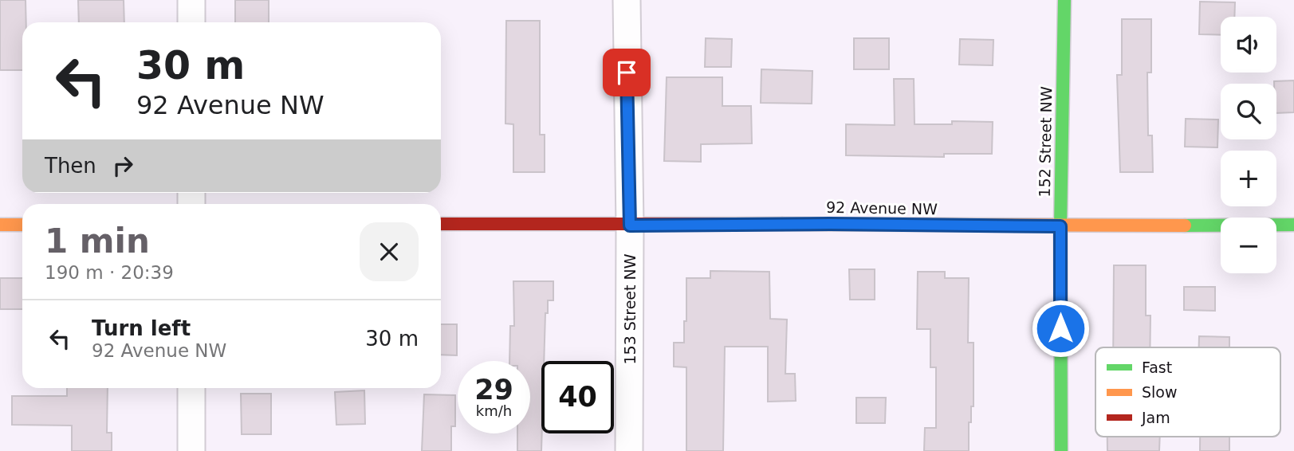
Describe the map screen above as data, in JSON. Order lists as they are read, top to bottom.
{
  "streets": {
    "street": ["152 Street NW", "92 Avenue NW", "153 Street NW"]
  },
  "crossings": [
    ["152 Street NW", "92 Avenue NW"],
    ["92 Avenue NW", "153 Street NW"]
  ],
  "legend": ["Fast", "Slow", "Jam"],
  "page": {
    "map_buttons": ["+", "−"],
    "turn": ["30 m", "92 Avenue NW"],
    "then": "Then",
    "heading": ["1 min", "190 m · 20:39"],
    "list": [
      {
        "name": "Turn left",
        "note": "92 Avenue NW",
        "value": "30 m"
      }
    ],
    "speed": "29 km/h",
    "limit": "40"
  }
}
